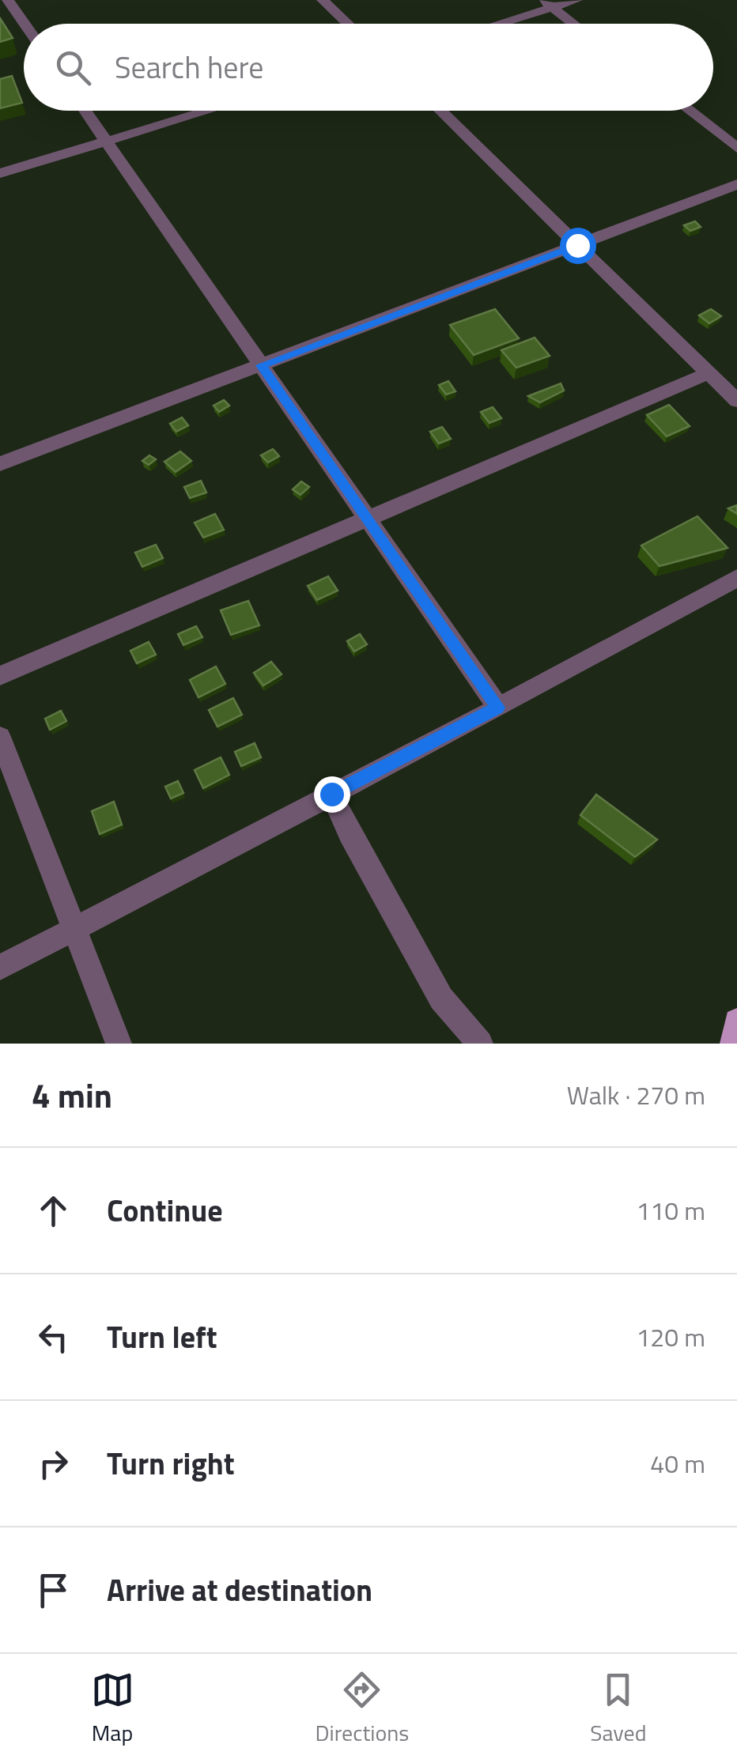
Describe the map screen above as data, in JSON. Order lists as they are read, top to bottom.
{
  "page": {
    "search": "Search here",
    "heading": ["4 min", "Walk · 270 m"],
    "list": [
      ["Continue", "110 m"],
      ["Turn left", "120 m"],
      ["Turn right", "40 m"],
      "Arrive at destination"
    ],
    "nav": ["Map", "Directions", "Saved"]
  }
}
